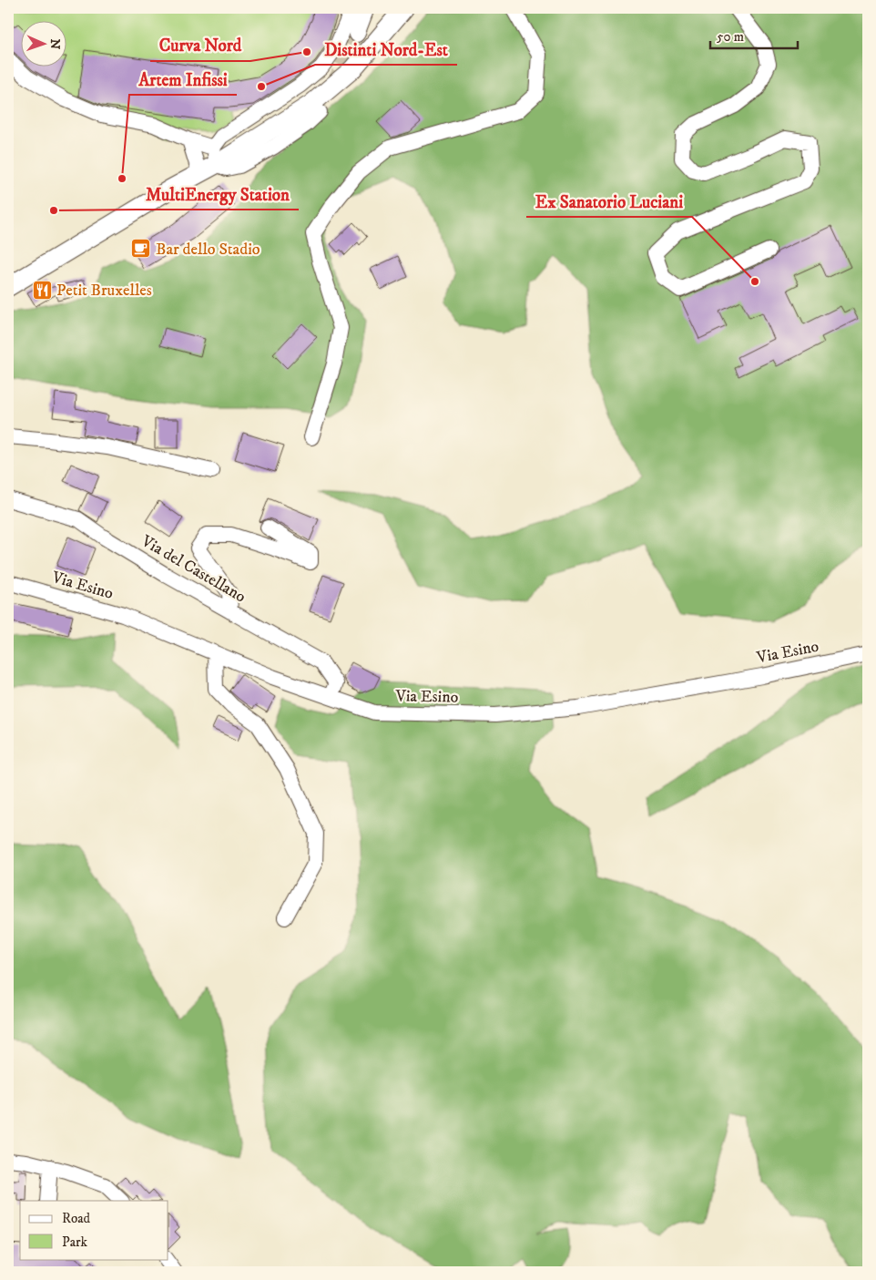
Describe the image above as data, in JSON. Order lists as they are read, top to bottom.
{
  "streets": {
    "street": ["Via del Castellano", "Via Esino"]
  },
  "crossings": [
    ["Via del Castellano", "Via Esino"]
  ],
  "places": {
    "other": [
      "Curva Nord",
      "Distinti Nord-Est",
      "Artem Infissi",
      "MultiEnergy Station",
      "Ex Sanatorio Luciani"
    ],
    "cafe": ["Bar dello Stadio"],
    "restaurant": ["Petit Bruxelles"]
  },
  "legend": ["Road", "Park"],
  "scale_bar": "50 m",
  "north": "right"
}
